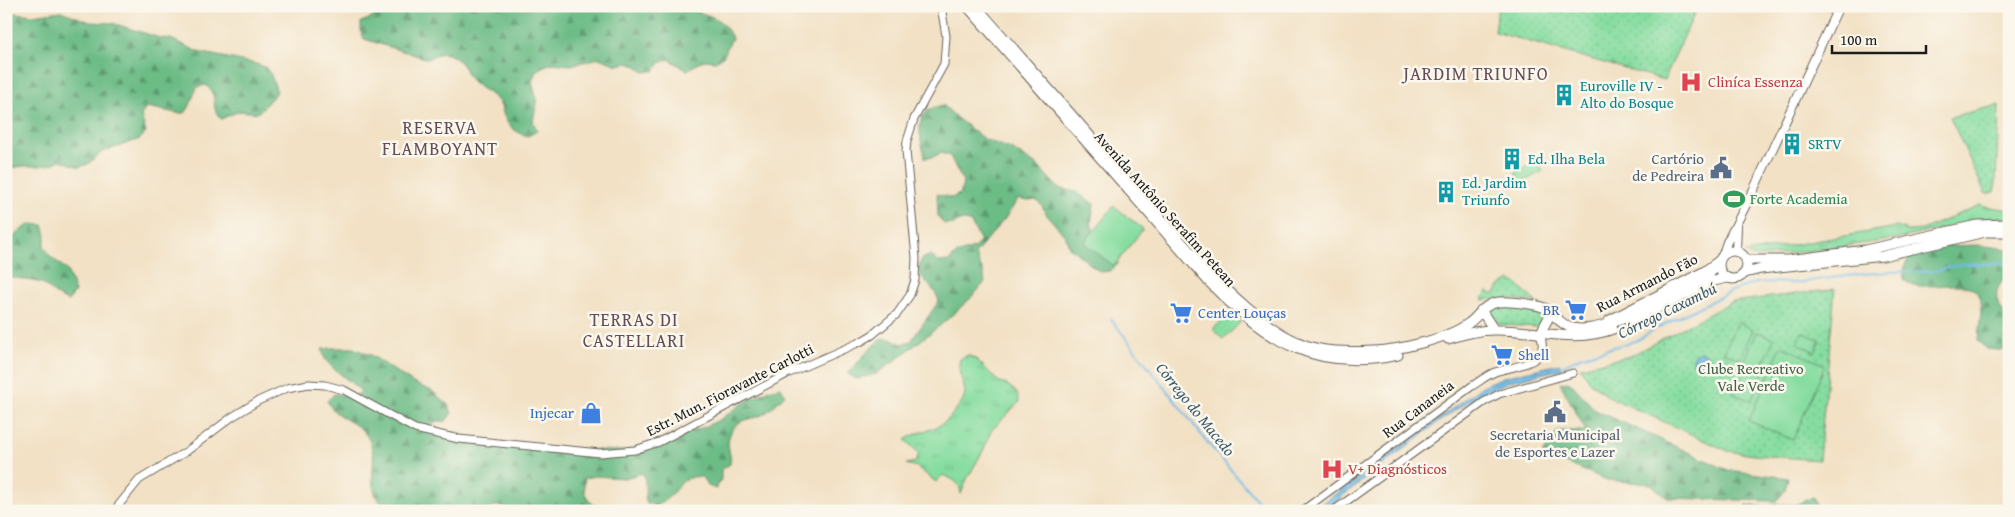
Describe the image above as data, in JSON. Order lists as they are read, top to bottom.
{
  "streets": {
    "main road": ["Avenida Antônio Serafim Petean"],
    "street": ["Estr. Mun. Fioravante Carlotti", "Rua Cananeia"]
  },
  "crossings": [
    ["Avenida Antônio Serafim Petean", "Rua Cananeia"]
  ],
  "districts": ["JARDIM TRIUNFO", "RESERVA FLAMBOYANT", "TERRAS DI CASTELLARI"],
  "water": ["Córrego Caxambú", "Córrego do Macedo"],
  "parks": ["Clube Recreativo Vale Verde"],
  "places": {
    "hospital": ["Cliníca Essenza", "V+ Diagnósticos"],
    "building": [
      "Euroville IV - Alto do Bosque",
      "SRTV",
      "Ed. Ilha Bela",
      "Ed. Jardim Triunfo"
    ],
    "public building": ["Cartório de Pedreira", "Secretaria Municipal de Esportes e Lazer"],
    "sports": ["Forte Academia"],
    "supermarket": ["BR", "Center Louças", "Shell"],
    "shop": ["Injecar"]
  },
  "scale_bar": "100 m"
}
